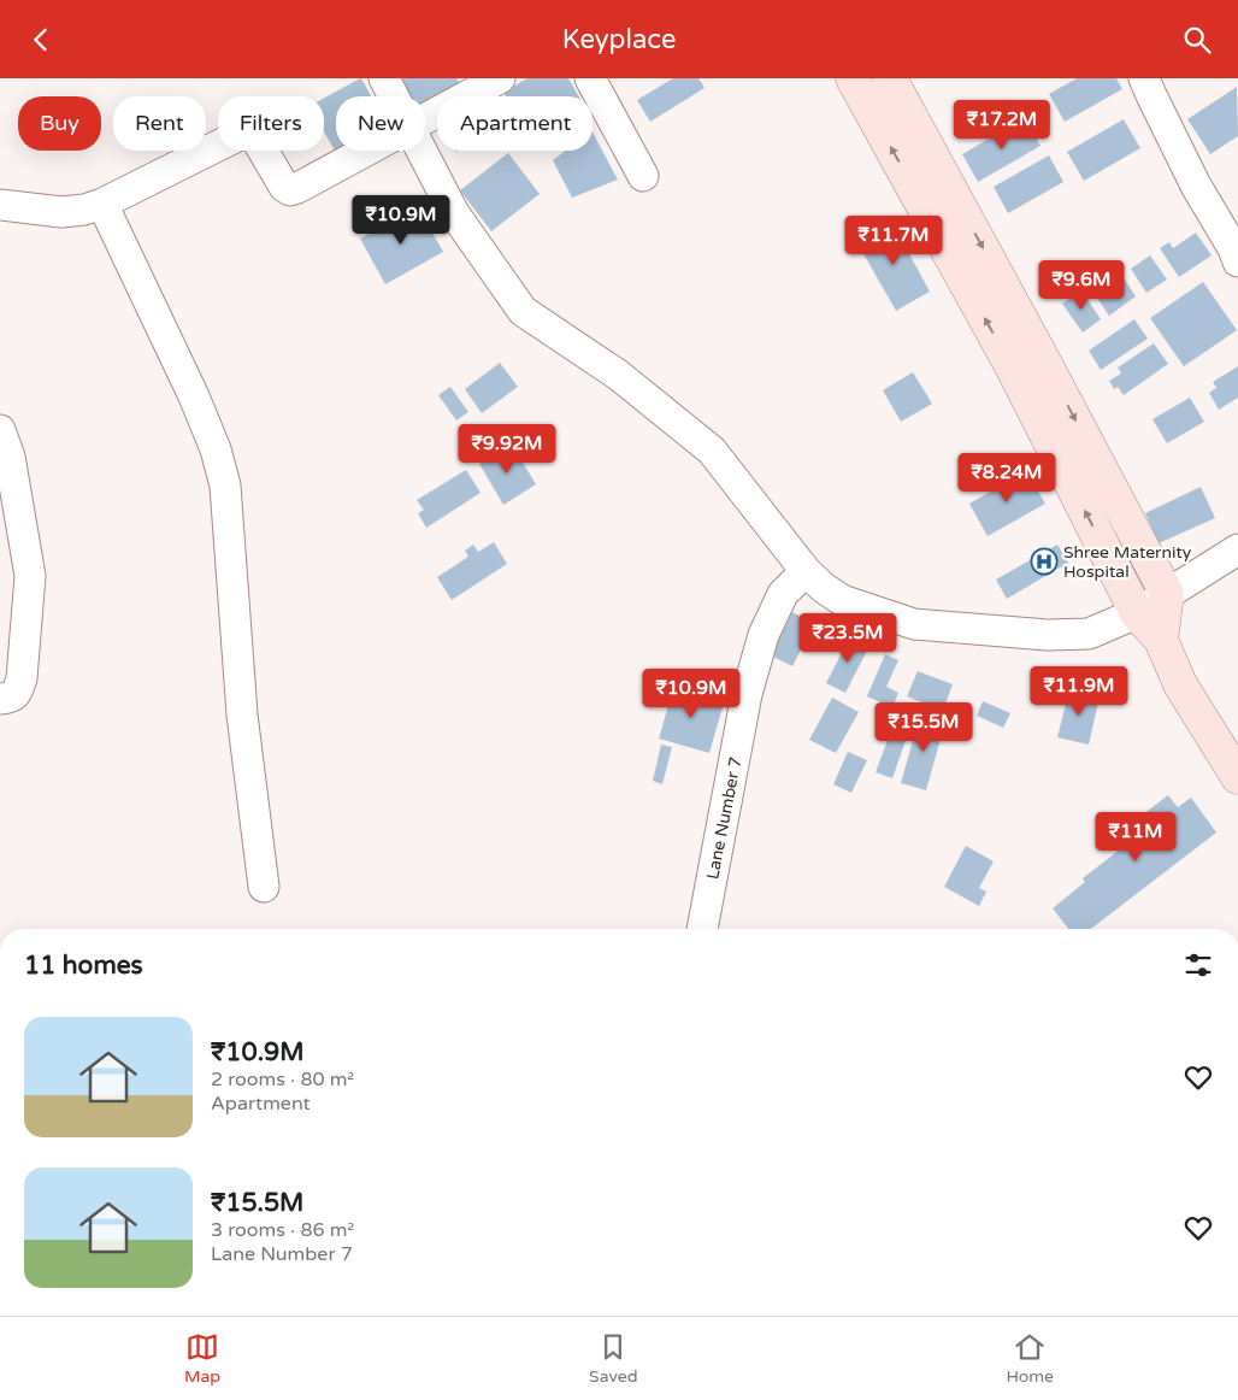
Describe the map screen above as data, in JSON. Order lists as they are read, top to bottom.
{
  "streets": {
    "street": ["Lane Number 7"]
  },
  "places": {
    "hospital": ["Shree Maternity Hospital"]
  },
  "page": {
    "header": "Keyplace",
    "chip": [
      "Buy",
      "Rent",
      "Filters",
      "New",
      "Apartment"
    ],
    "price": [
      "₹17.2M",
      "₹10.9M",
      "₹11.7M",
      "₹9.6M",
      "₹9.92M",
      "₹8.24M",
      "₹23.5M",
      "₹11.9M",
      "₹10.9M",
      "₹15.5M",
      "₹11M"
    ],
    "heading": "11 homes",
    "list": [
      {
        "name": "₹10.9M",
        "note": "2 rooms · 80 m² · Apartment"
      },
      {
        "name": "₹15.5M",
        "note": "3 rooms · 86 m² · Lane Number 7"
      }
    ],
    "tabs": ["Map", "Saved", "Home"]
  }
}
